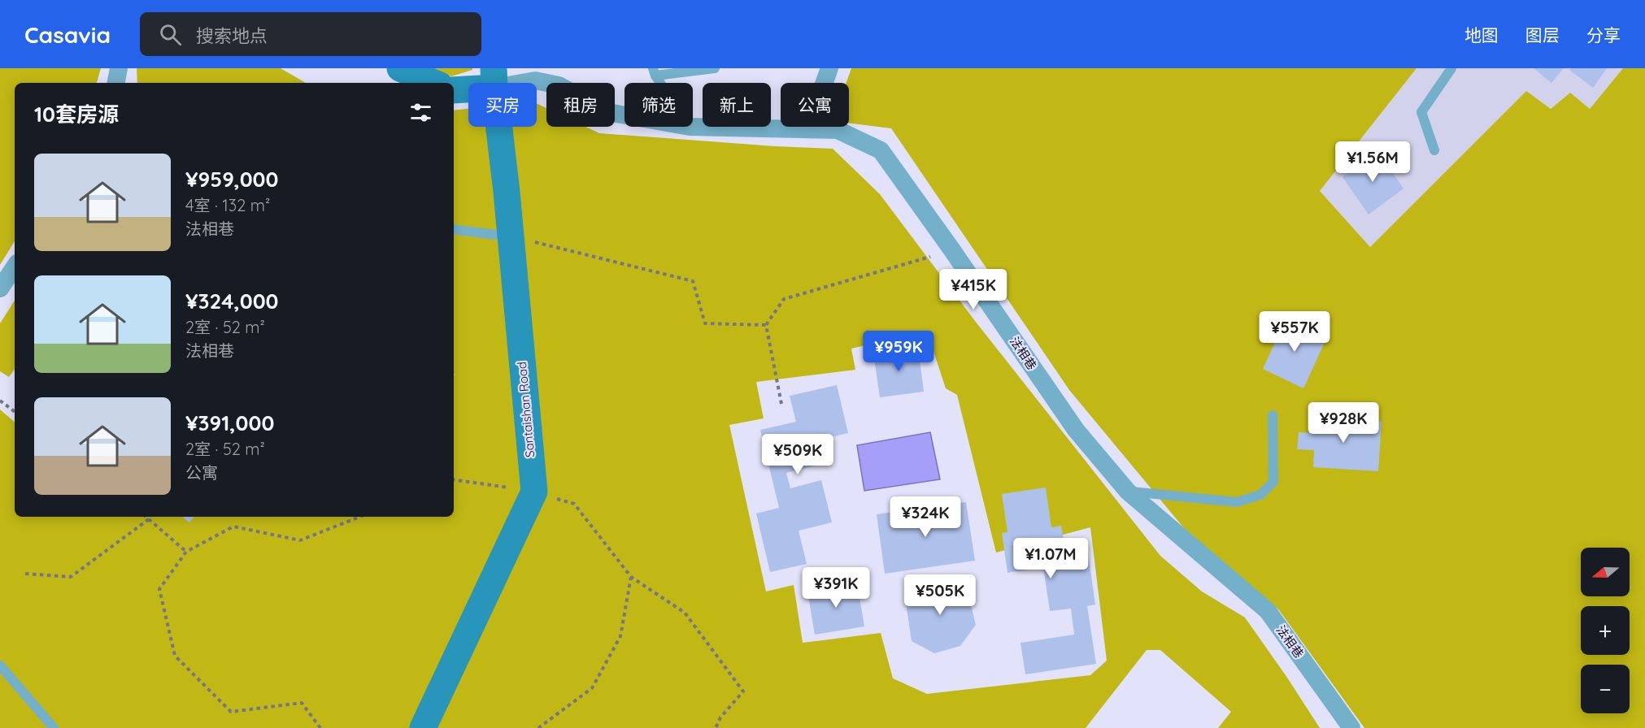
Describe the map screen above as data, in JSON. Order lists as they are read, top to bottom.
{
  "streets": {
    "street": ["法相巷", "Santaishan Road"]
  },
  "crossings": [
    ["法相巷", "Santaishan Road"]
  ],
  "north": "left",
  "page": {
    "header": "Casavia",
    "search": "搜索地点",
    "nav": ["地图", "图层", "分享"],
    "chip": [
      "买房",
      "租房",
      "筛选",
      "新上",
      "公寓"
    ],
    "heading": "10套房源",
    "price": [
      "¥1.56M",
      "¥415K",
      "¥557K",
      "¥959K",
      "¥928K",
      "¥509K",
      "¥324K",
      "¥1.07M",
      "¥391K",
      "¥505K"
    ],
    "list": [
      {
        "name": "¥959,000",
        "note": "4室 · 132 m² · 法相巷"
      },
      {
        "name": "¥324,000",
        "note": "2室 · 52 m² · 法相巷"
      },
      {
        "name": "¥391,000",
        "note": "2室 · 52 m² · 公寓"
      }
    ],
    "map_buttons": ["+", "−"]
  }
}
